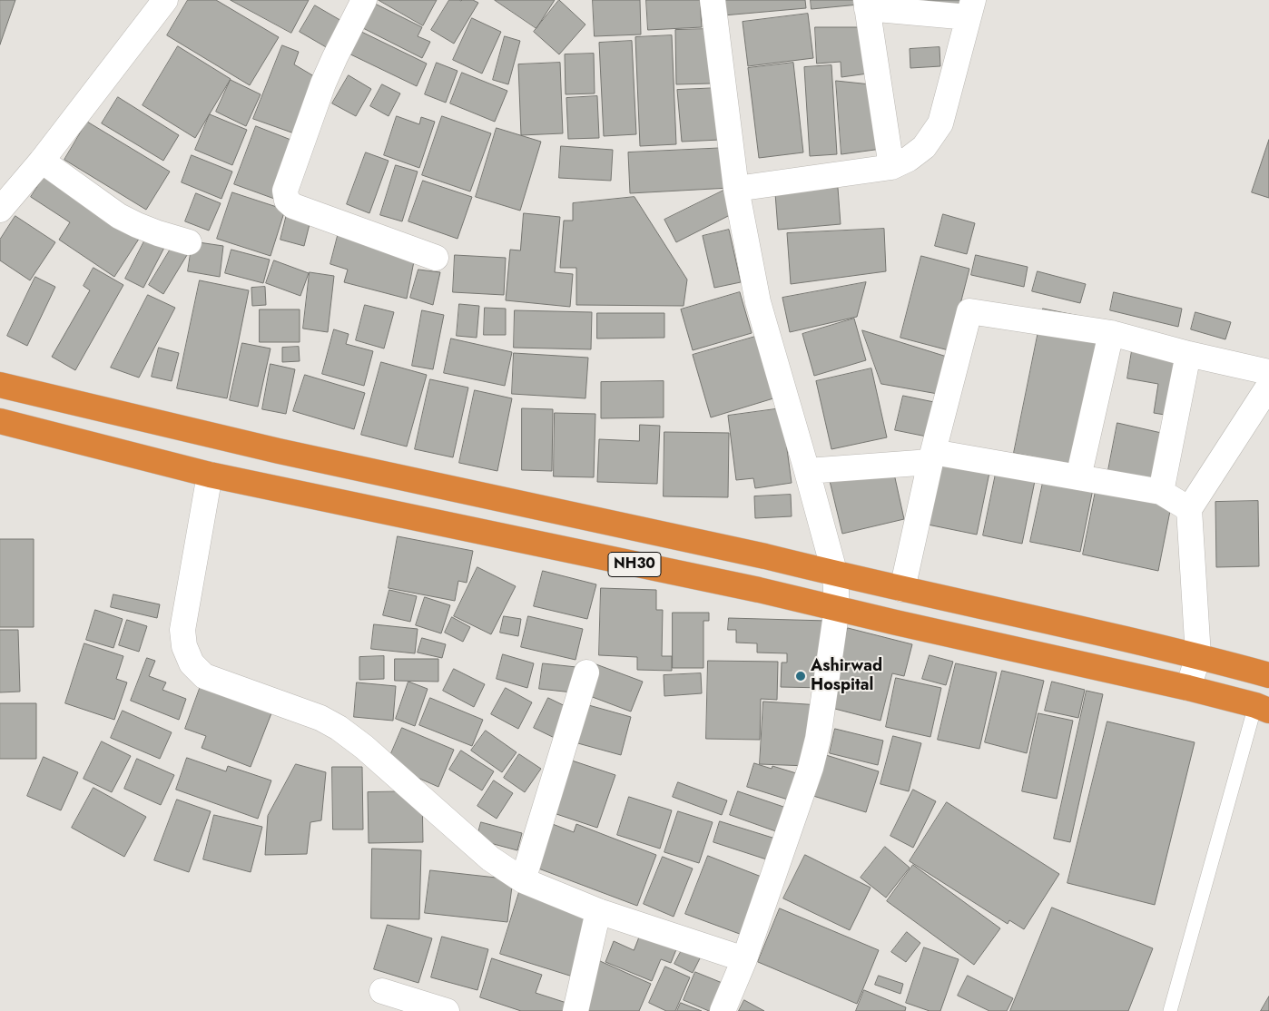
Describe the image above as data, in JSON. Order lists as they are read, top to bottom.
{
  "streets": {
    "highway": ["NH30"]
  },
  "places": ["Ashirwad Hospital"]
}
